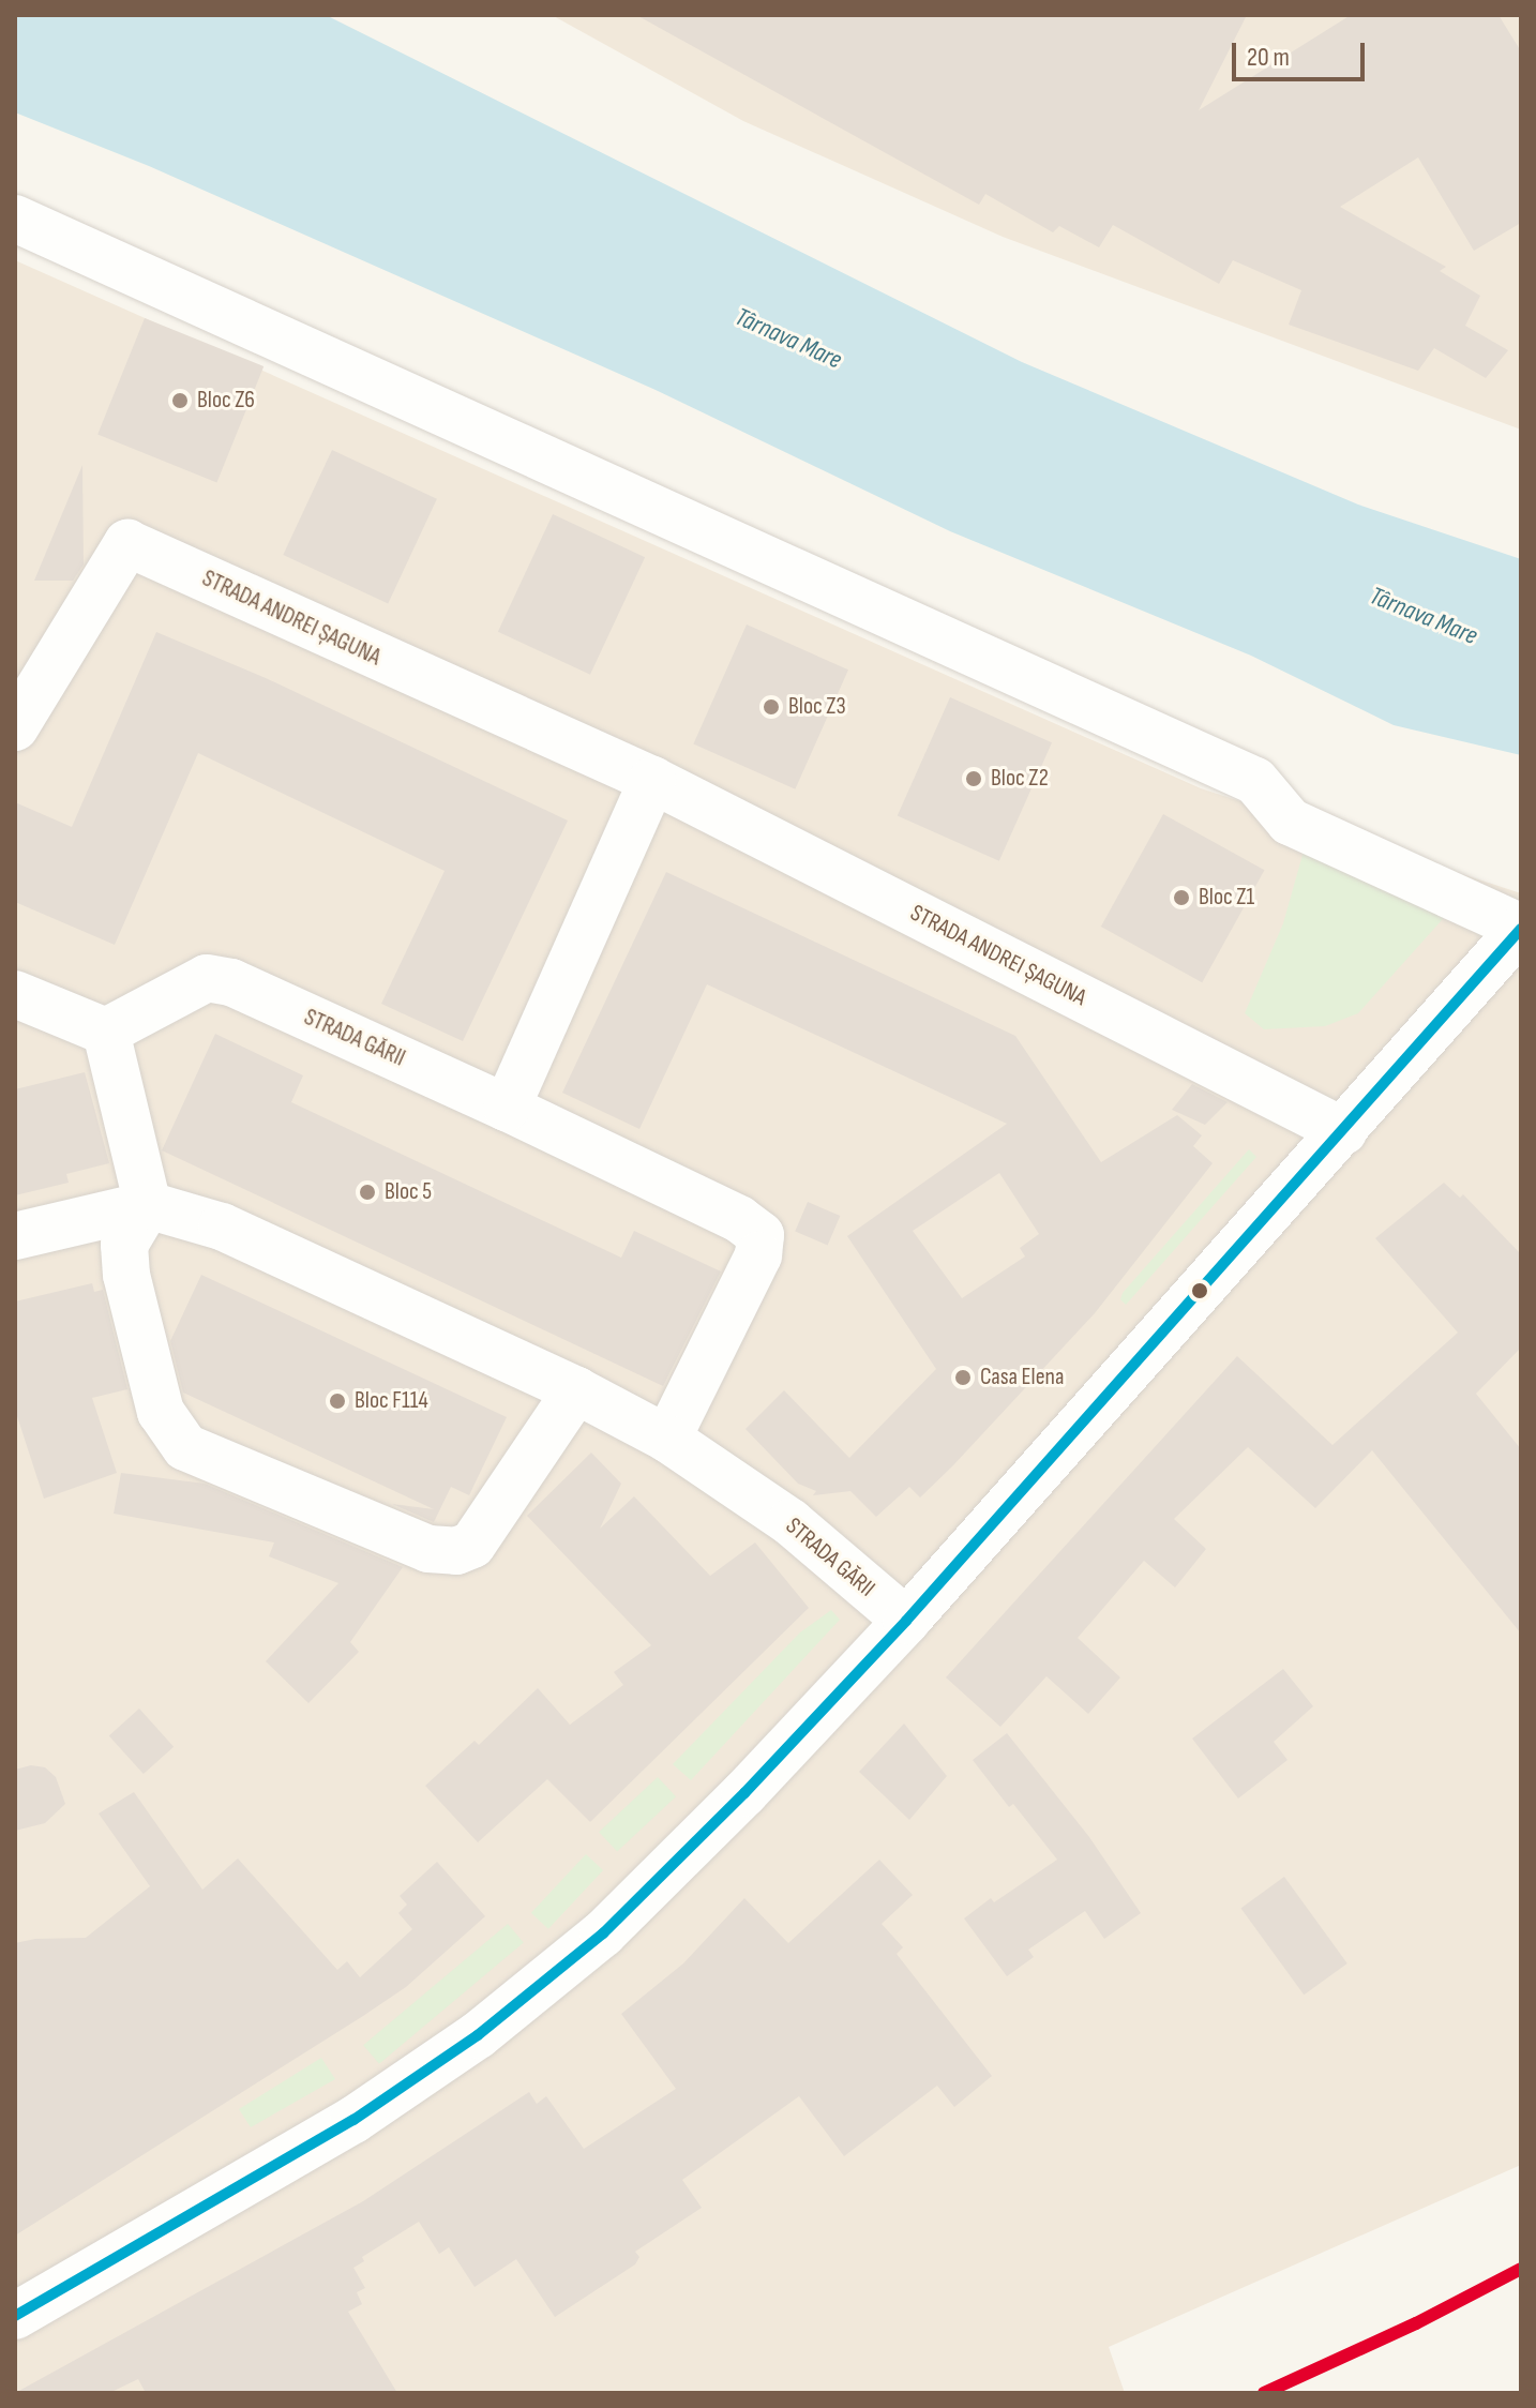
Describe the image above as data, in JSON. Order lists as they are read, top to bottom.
{
  "streets": {
    "street": ["STRADA ANDREI ȘAGUNA", "STRADA GĂRII"]
  },
  "water": ["Târnava Mare"],
  "places": [
    "Bloc Z6",
    "Bloc Z3",
    "Bloc Z2",
    "Bloc Z1",
    "Bloc 5",
    "Casa Elena",
    "Bloc F114"
  ],
  "scale_bar": "20 m"
}
